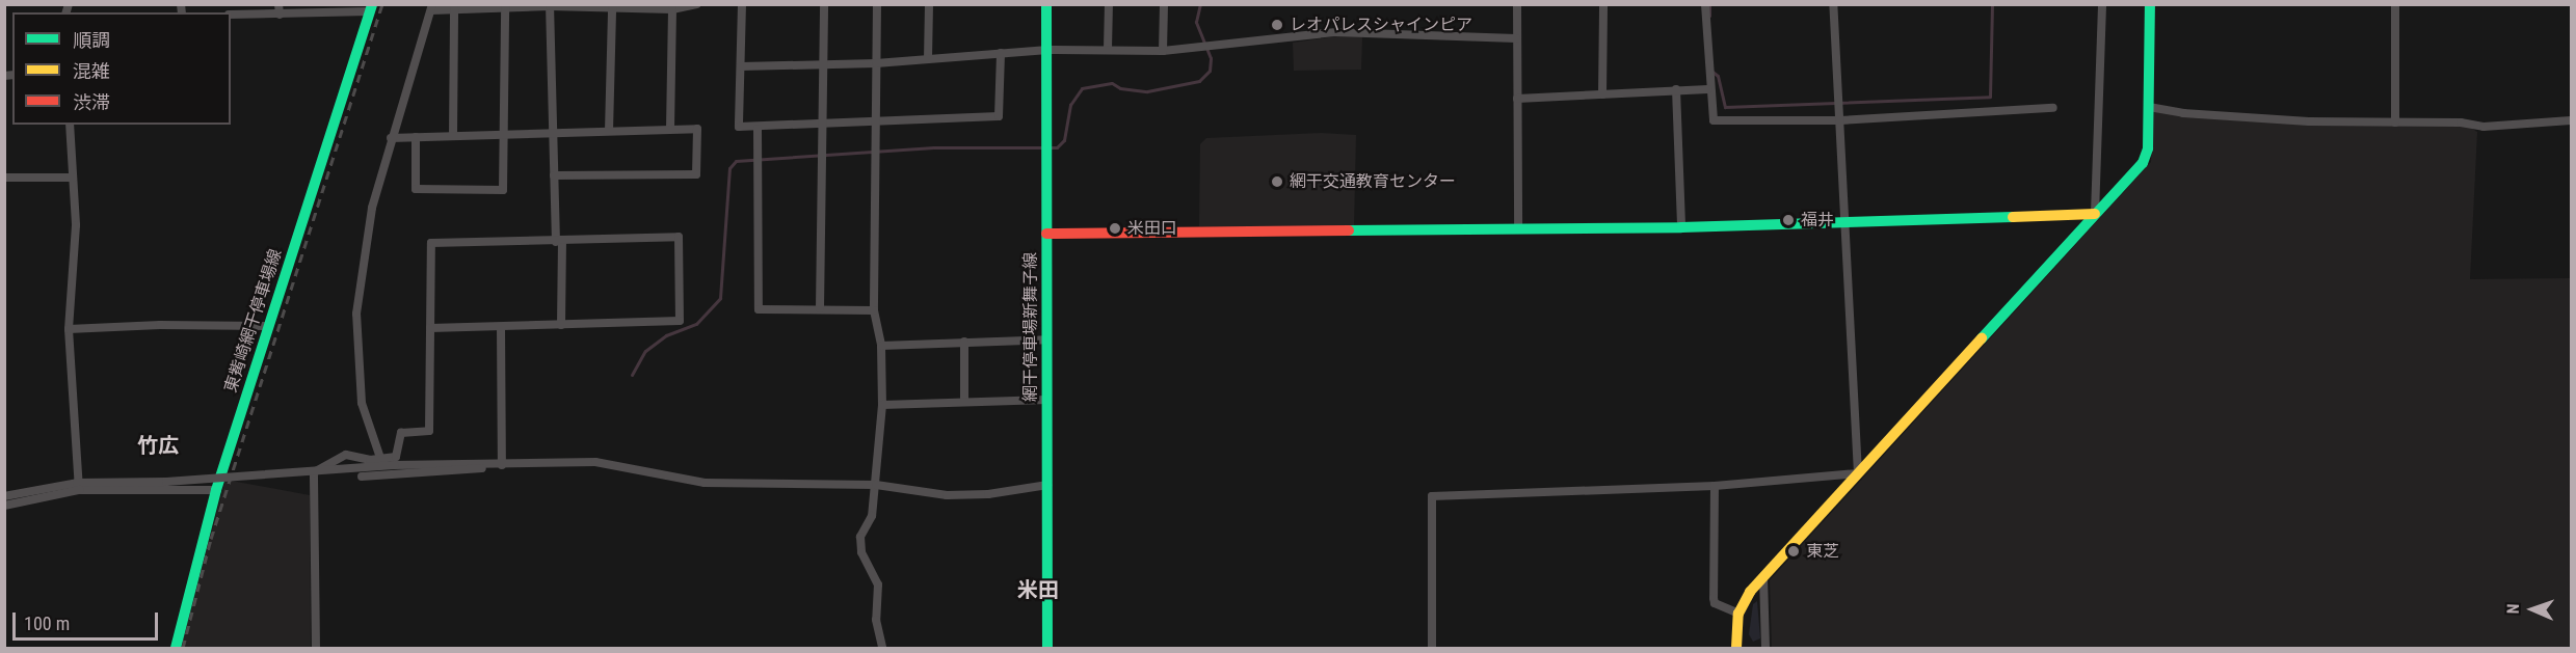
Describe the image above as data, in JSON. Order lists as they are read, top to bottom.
{
  "streets": {
    "street": ["東觜崎網干停車場線", "網干停車場新舞子線"]
  },
  "districts": ["竹広", "米田"],
  "places": [
    "レオパレスシャインピア",
    "網干交通教育センター",
    "福井",
    "米田口",
    "東芝"
  ],
  "legend": ["順調", "混雑", "渋滞"],
  "scale_bar": "100 m",
  "north": "left"
}
